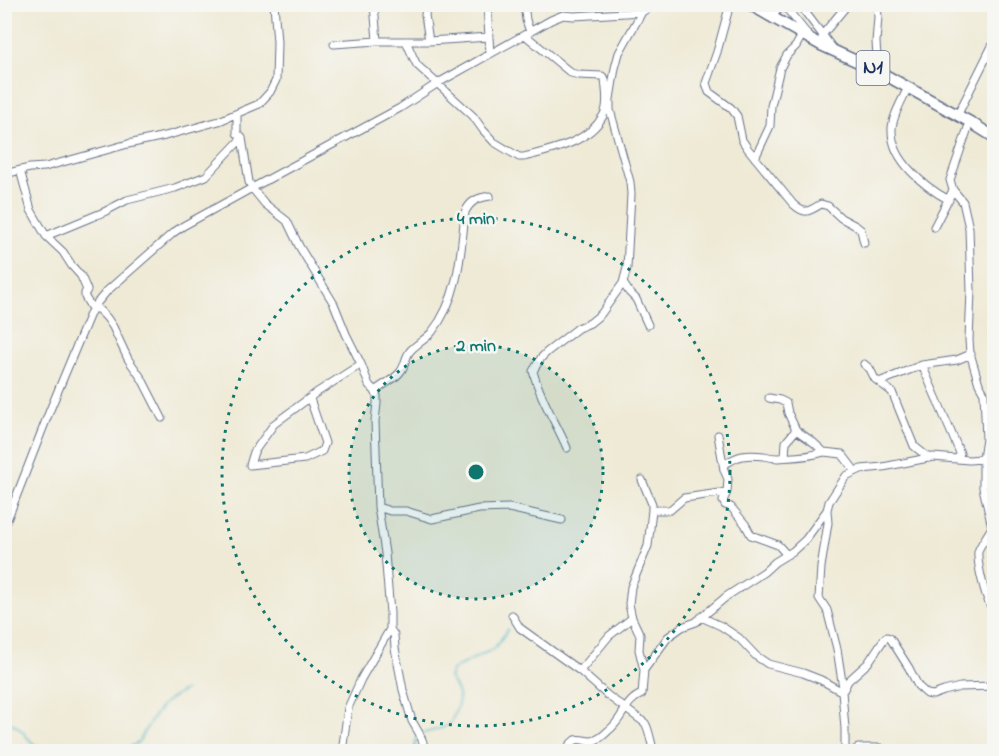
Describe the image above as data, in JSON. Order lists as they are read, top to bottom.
{
  "streets": {
    "highway": ["N1"]
  },
  "rings": ["4 min", "2 min"]
}
